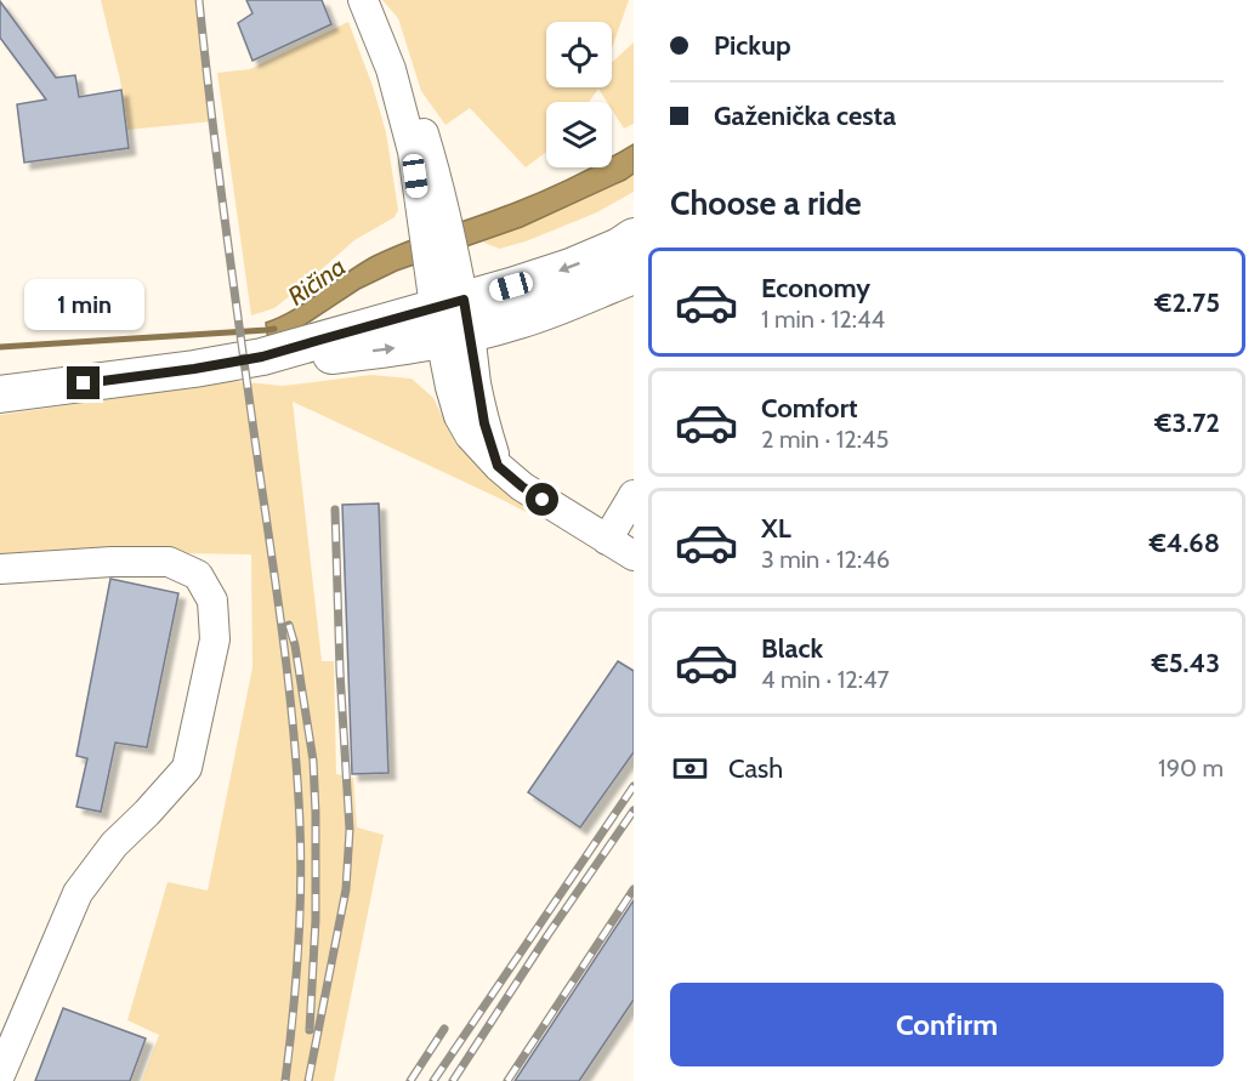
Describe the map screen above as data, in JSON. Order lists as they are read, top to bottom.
{
  "water": ["Ričina"],
  "page": {
    "banner": ["Pickup", "Gaženička cesta"],
    "heading": "Choose a ride",
    "list": [
      {
        "name": "Economy",
        "note": "1 min · 12:44",
        "value": "€2.75"
      },
      {
        "name": "Comfort",
        "note": "2 min · 12:45",
        "value": "€3.72"
      },
      {
        "name": "XL",
        "note": "3 min · 12:46",
        "value": "€4.68"
      },
      {
        "name": "Black",
        "note": "4 min · 12:47",
        "value": "€5.43"
      }
    ],
    "bubble": "1 min",
    "pay": ["Cash", "190 m"],
    "buttons": "Confirm"
  }
}
